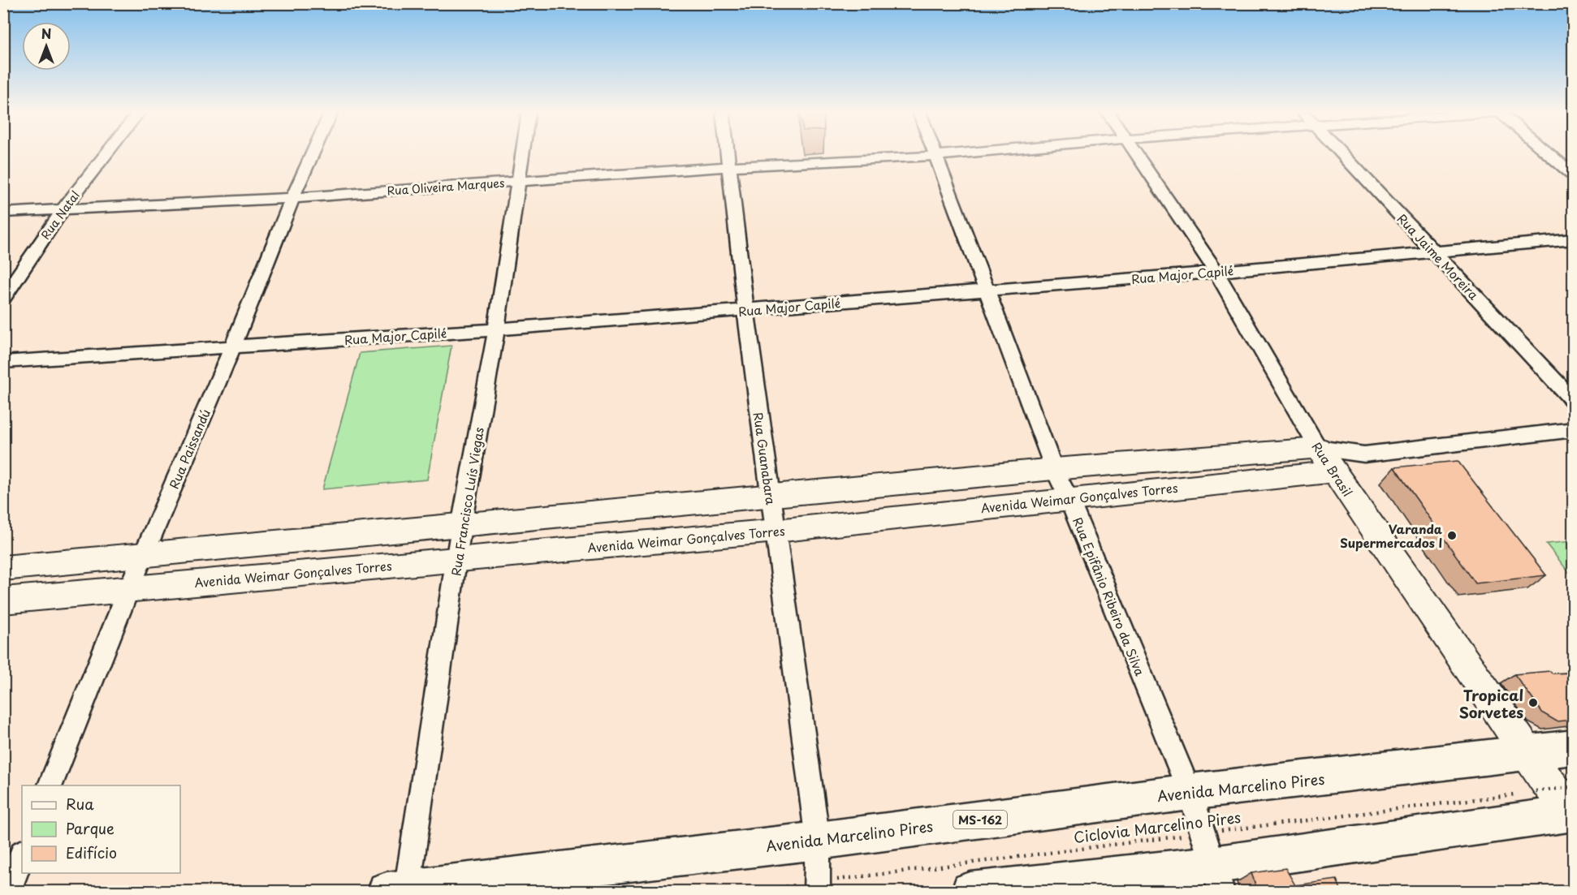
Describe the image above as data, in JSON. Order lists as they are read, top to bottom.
{
  "streets": {
    "main road": [
      "Rua Brasil",
      "Avenida Weimar Gonçalves Torres",
      "Avenida Marcelino Pires",
      "MS-162"
    ],
    "street": [
      "Rua Oliveira Marques",
      "Rua Natal",
      "Rua Jaime Moreira",
      "Rua Major Capilé",
      "Rua Paissandú",
      "Rua Guanabara",
      "Rua Francisco Luís Viegas",
      "Rua Epifânio Ribeiro da Silva"
    ],
    "path": ["Ciclovia Marcelino Pires"]
  },
  "crossings": [
    ["Rua Oliveira Marques", "Rua Natal"],
    ["Rua Oliveira Marques", "Rua Paissandú"],
    ["Rua Oliveira Marques", "Rua Guanabara"],
    ["Rua Oliveira Marques", "Rua Francisco Luís Viegas"],
    ["Rua Oliveira Marques", "Rua Epifânio Ribeiro da Silva"],
    ["Rua Jaime Moreira", "Rua Major Capilé"],
    ["Rua Major Capilé", "Rua Paissandú"],
    ["Rua Major Capilé", "Rua Guanabara"],
    ["Rua Major Capilé", "Rua Brasil"],
    ["Rua Major Capilé", "Rua Francisco Luís Viegas"],
    ["Rua Major Capilé", "Rua Epifânio Ribeiro da Silva"],
    ["Rua Paissandú", "Avenida Weimar Gonçalves Torres"],
    ["Rua Guanabara", "Avenida Weimar Gonçalves Torres"],
    ["Rua Guanabara", "Avenida Marcelino Pires"],
    ["Rua Guanabara", "Ciclovia Marcelino Pires"],
    ["Rua Brasil", "Avenida Weimar Gonçalves Torres"],
    ["Rua Brasil", "Avenida Marcelino Pires"],
    ["Avenida Weimar Gonçalves Torres", "Rua Francisco Luís Viegas"],
    ["Avenida Weimar Gonçalves Torres", "Rua Epifânio Ribeiro da Silva"],
    ["Rua Francisco Luís Viegas", "Avenida Marcelino Pires"],
    ["Rua Epifânio Ribeiro da Silva", "Avenida Marcelino Pires"],
    ["Rua Epifânio Ribeiro da Silva", "Ciclovia Marcelino Pires"]
  ],
  "places": ["Varanda Supermercados l", "Tropical Sorvetes"],
  "legend": ["Rua", "Parque", "Edifício"],
  "north": "top"
}
